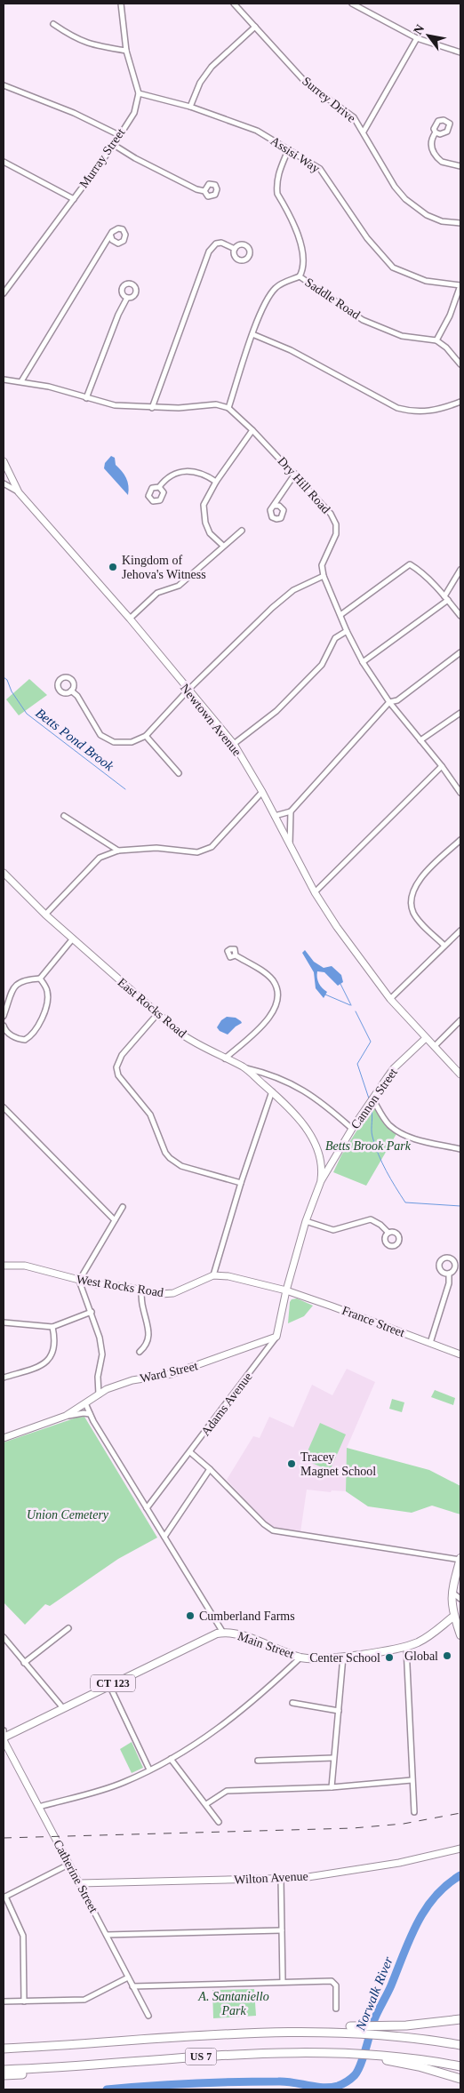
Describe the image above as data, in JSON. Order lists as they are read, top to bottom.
{
  "streets": {
    "highway": ["US 7"],
    "main road": [
      "Newtown Avenue",
      "East Rocks Road",
      "Cannon Street",
      "West Rocks Road",
      "France Street",
      "Ward Street",
      "Adams Avenue",
      "Main Street",
      "CT 123",
      "Catherine Street",
      "Wilton Avenue"
    ],
    "street": [
      "Surrey Drive",
      "Assisi Way",
      "Murray Street",
      "Saddle Road",
      "Dry Hill Road"
    ]
  },
  "crossings": [
    ["Assisi Way", "Murray Street"],
    ["Assisi Way", "Saddle Road"],
    ["Newtown Avenue", "Cannon Street"],
    ["East Rocks Road", "Cannon Street"],
    ["Cannon Street", "France Street"],
    ["Cannon Street", "Adams Avenue"],
    ["France Street", "Adams Avenue"],
    ["Ward Street", "Adams Avenue"],
    ["Main Street", "Catherine Street"],
    ["Catherine Street", "Wilton Avenue"]
  ],
  "water": ["Betts Pond Brook", "Norwalk River"],
  "parks": ["Betts Brook Park", "Union Cemetery", "A. Santaniello Park"],
  "places": [
    "Kingdom of Jehova's Witness",
    "Tracey Magnet School",
    "Cumberland Farms",
    "Global",
    "Center School"
  ],
  "north": "top left"
}
